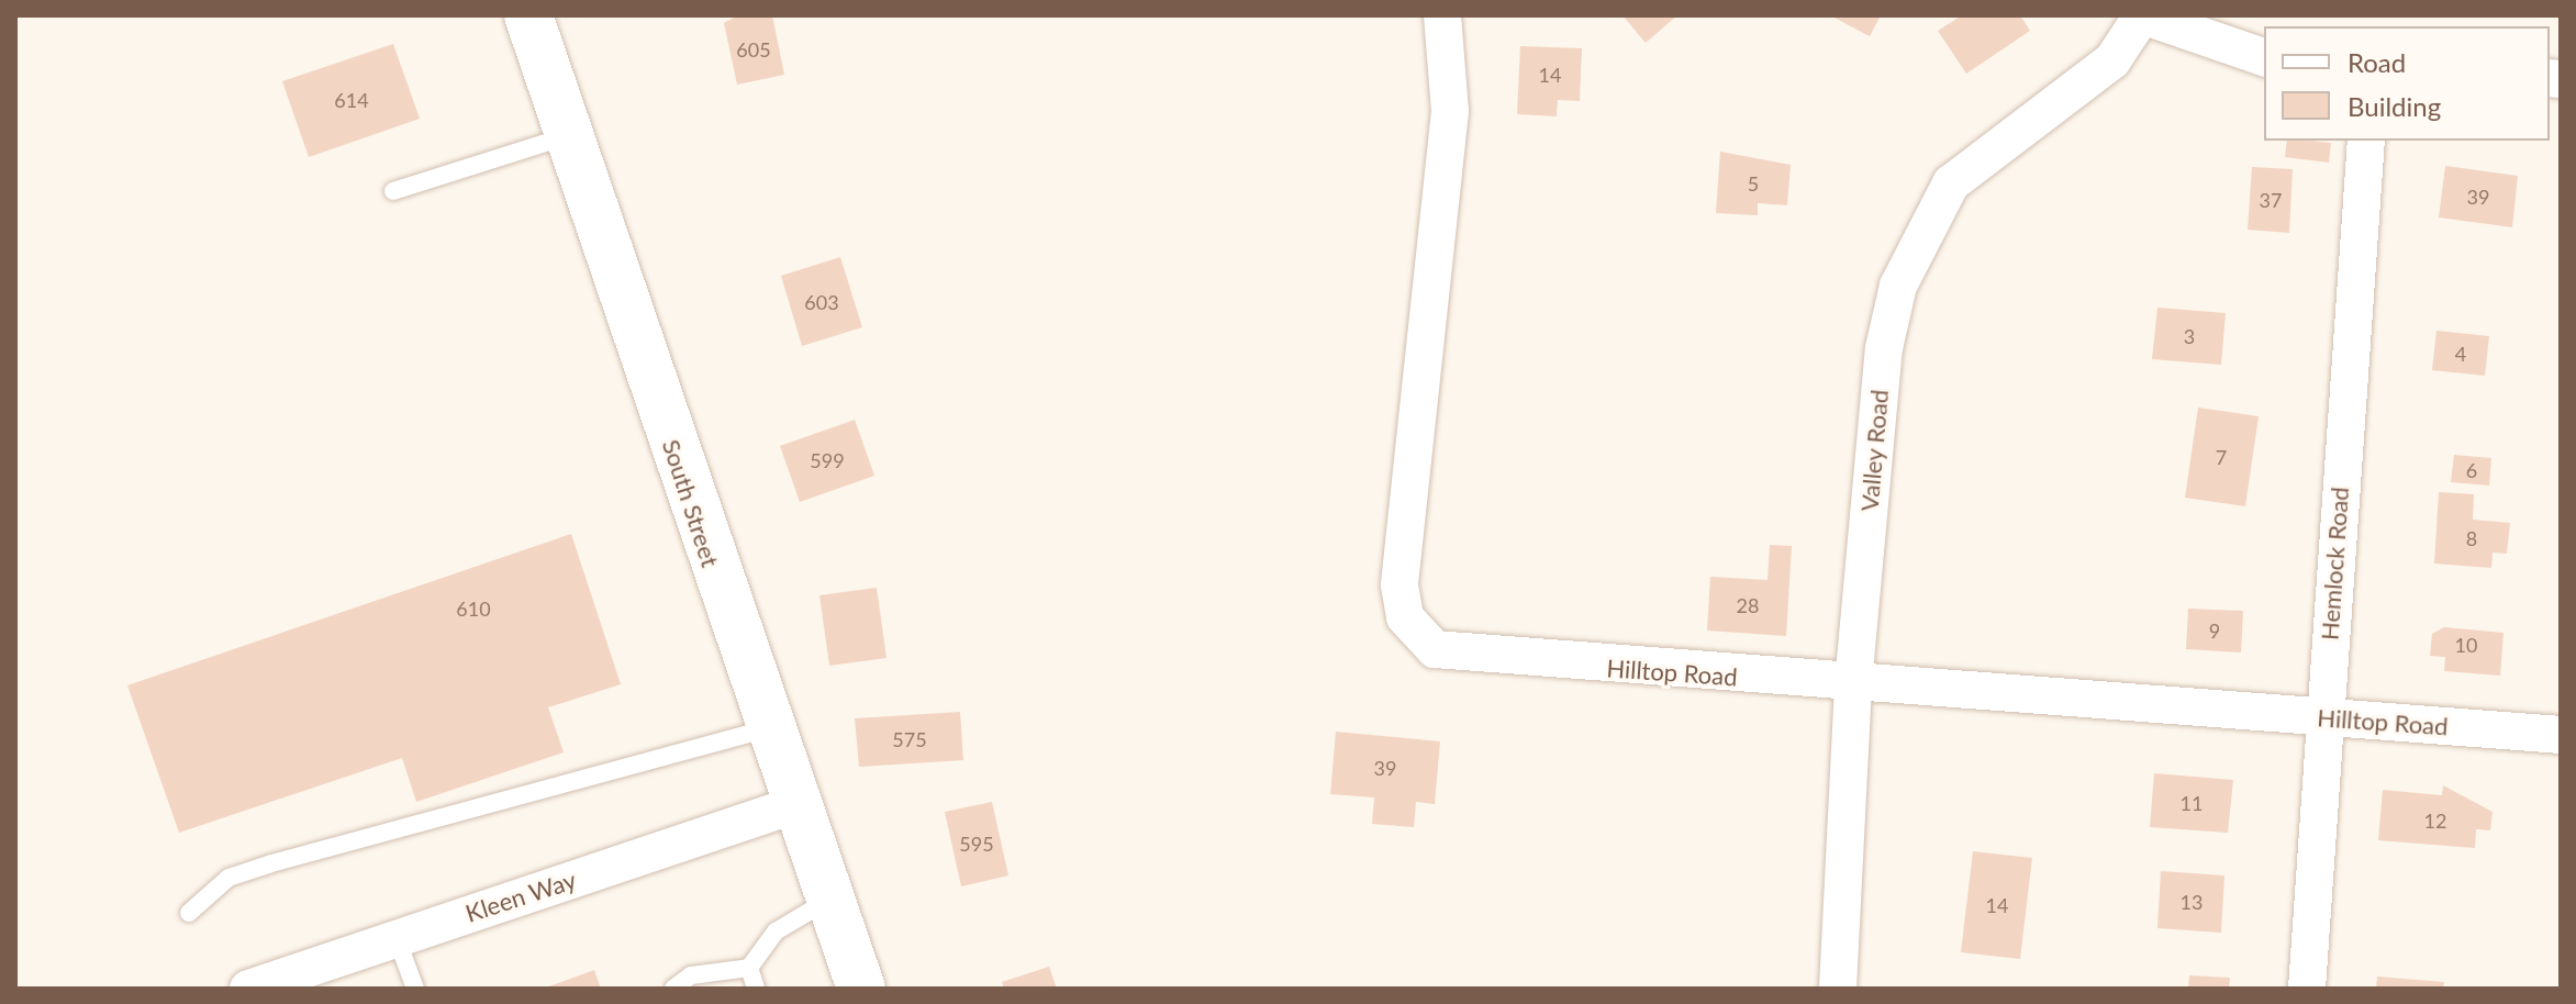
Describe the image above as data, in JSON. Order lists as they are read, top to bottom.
{
  "streets": {
    "main road": ["South Street"],
    "street": [
      "Valley Road",
      "Hemlock Road",
      "Hilltop Road",
      "Kleen Way"
    ]
  },
  "crossings": [
    ["Valley Road", "Hilltop Road"],
    ["South Street", "Kleen Way"],
    ["Hemlock Road", "Hilltop Road"]
  ],
  "house_numbers": [
    "605",
    "14",
    "614",
    "5",
    "39",
    "37",
    "603",
    "3",
    "4",
    "7",
    "599",
    "6",
    "8",
    "28",
    "610",
    "9",
    "10",
    "575",
    "39",
    "11",
    "12",
    "595",
    "13",
    "14"
  ],
  "legend": ["Road", "Building"]
}
